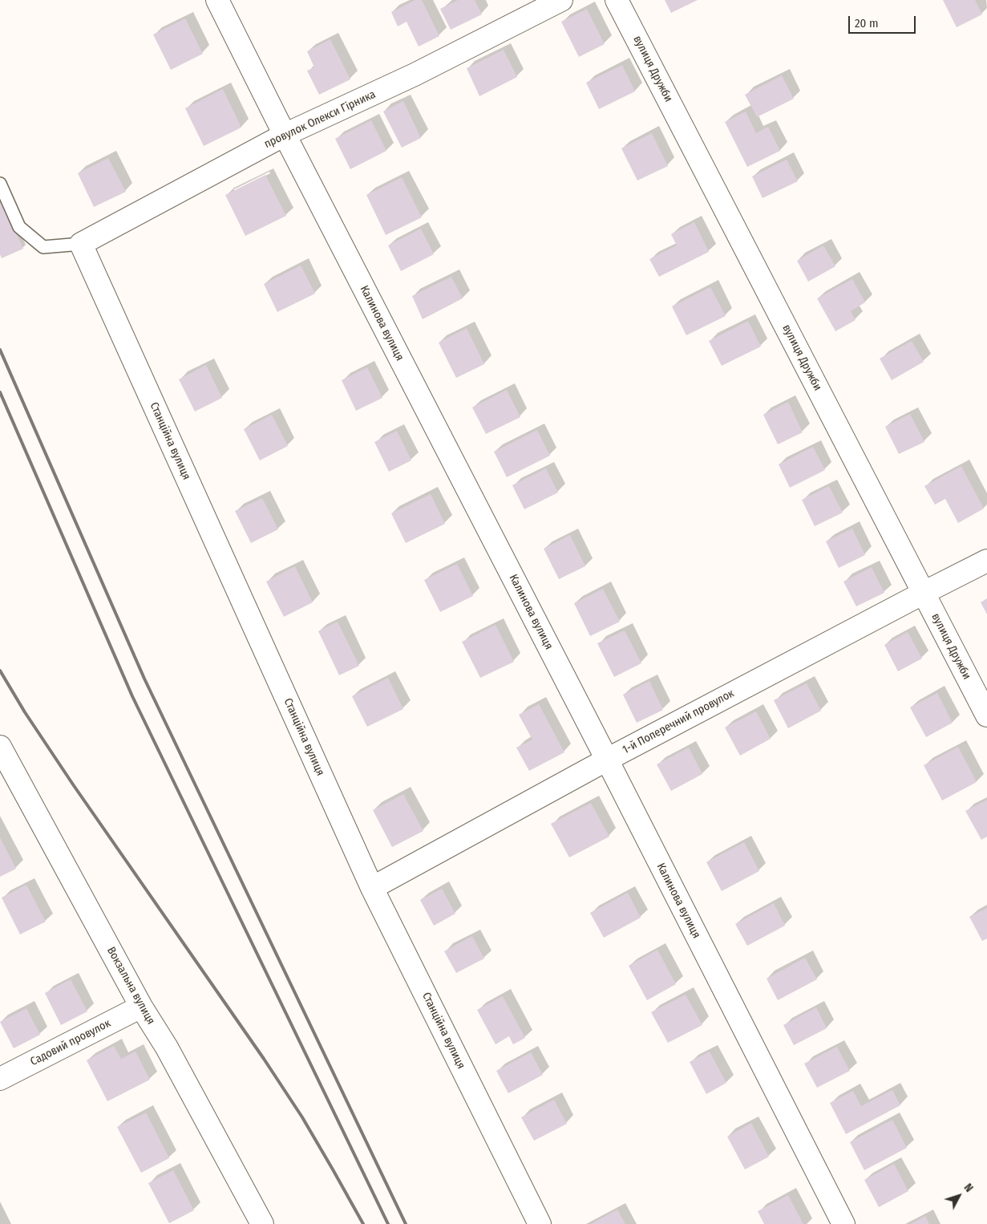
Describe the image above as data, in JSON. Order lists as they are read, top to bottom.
{
  "streets": {
    "street": [
      "вулиця Дружби",
      "провулок Олекси Гірника",
      "Калинова вулиця",
      "Станційна вулиця",
      "1-й Поперечний провулок",
      "Вокзальна вулиця",
      "Садовий провулок"
    ]
  },
  "crossings": [
    ["вулиця Дружби", "1-й Поперечний провулок"],
    ["провулок Олекси Гірника", "Калинова вулиця"],
    ["провулок Олекси Гірника", "Станційна вулиця"],
    ["Калинова вулиця", "1-й Поперечний провулок"],
    ["Станційна вулиця", "1-й Поперечний провулок"],
    ["Вокзальна вулиця", "Садовий провулок"]
  ],
  "scale_bar": "20 m",
  "north": "top right"
}
